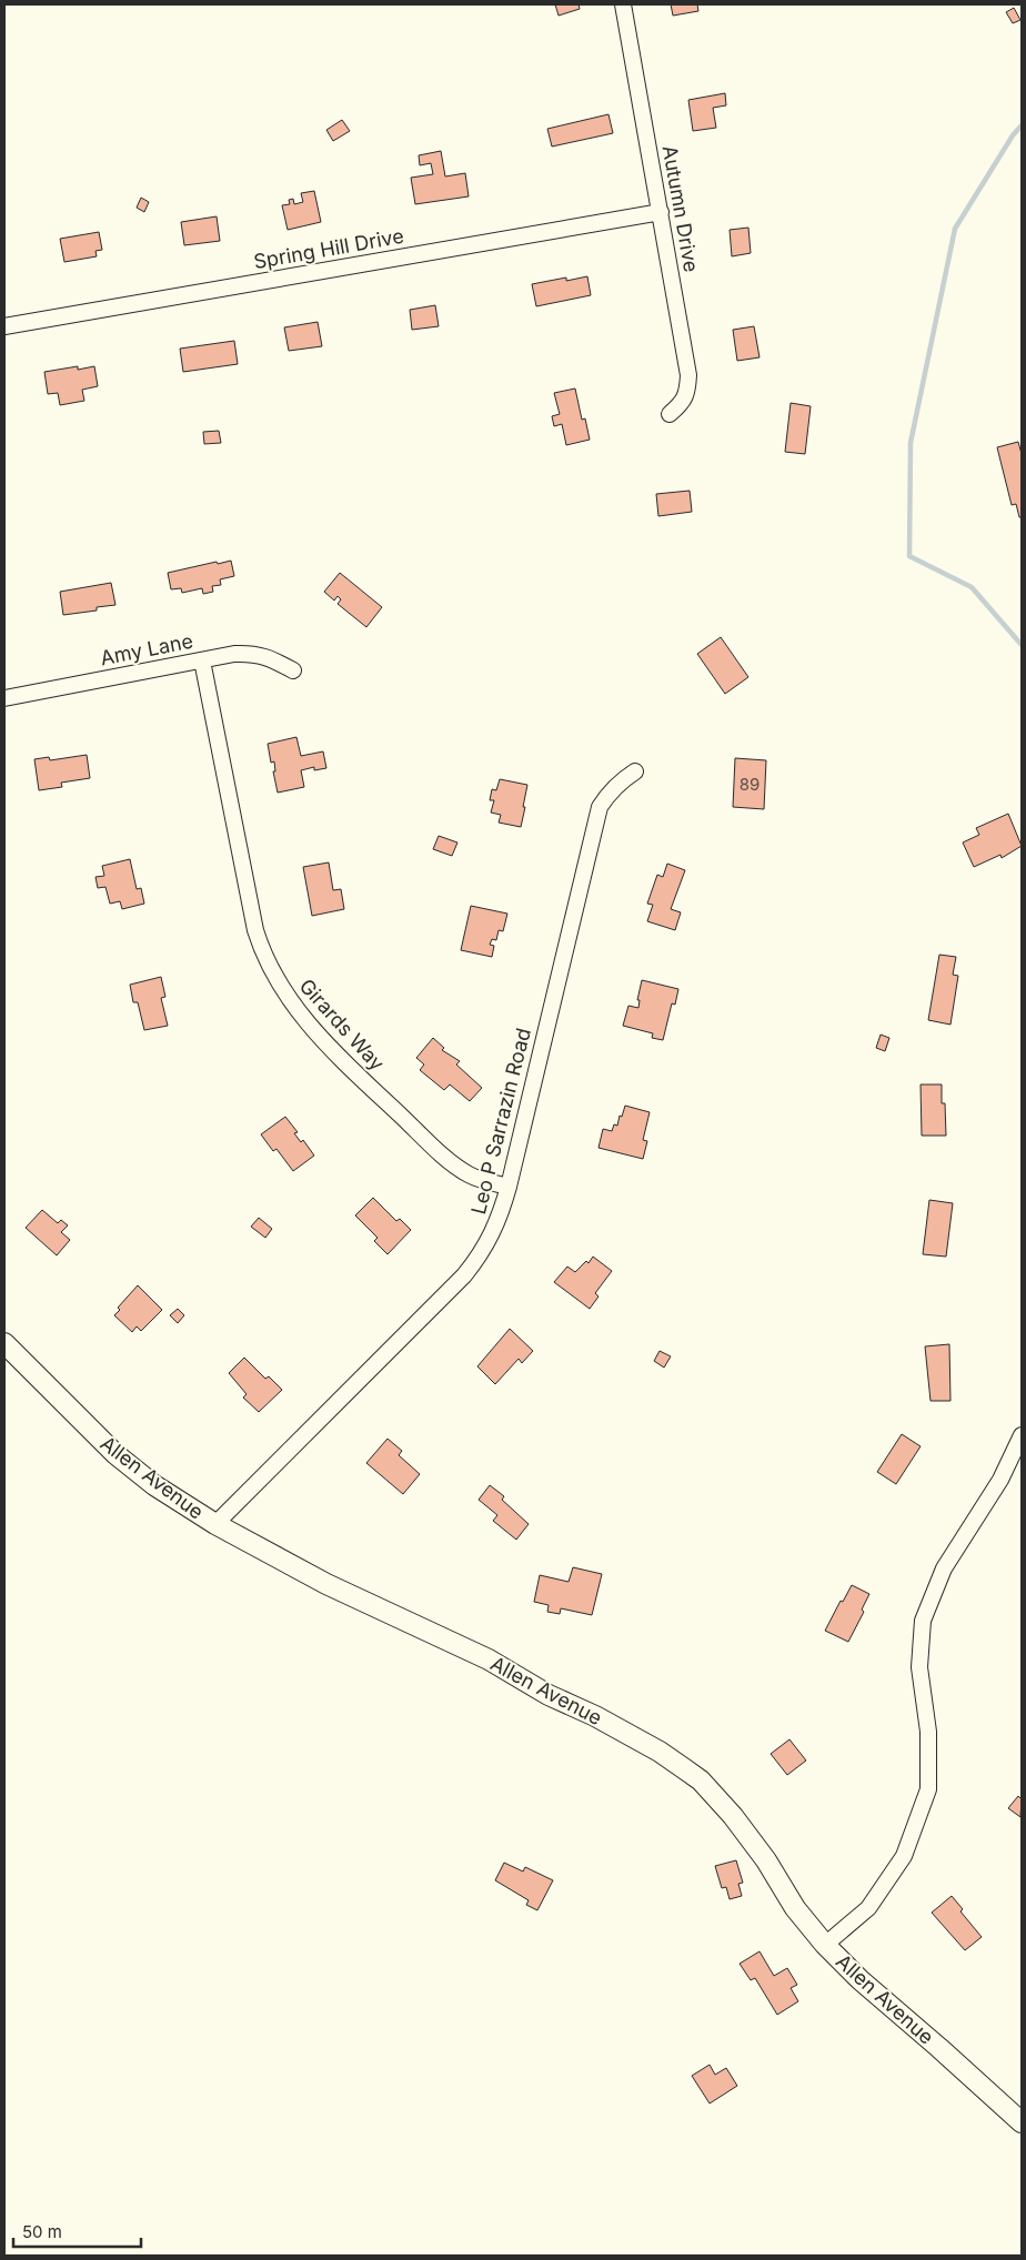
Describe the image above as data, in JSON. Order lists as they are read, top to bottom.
{
  "streets": {
    "street": [
      "Autumn Drive",
      "Spring Hill Drive",
      "Amy Lane",
      "Girards Way",
      "Leo P Sarrazin Road",
      "Allen Avenue"
    ]
  },
  "crossings": [
    ["Autumn Drive", "Spring Hill Drive"],
    ["Amy Lane", "Girards Way"],
    ["Girards Way", "Leo P Sarrazin Road"],
    ["Leo P Sarrazin Road", "Allen Avenue"]
  ],
  "house_numbers": ["89"],
  "scale_bar": "50 m"
}
